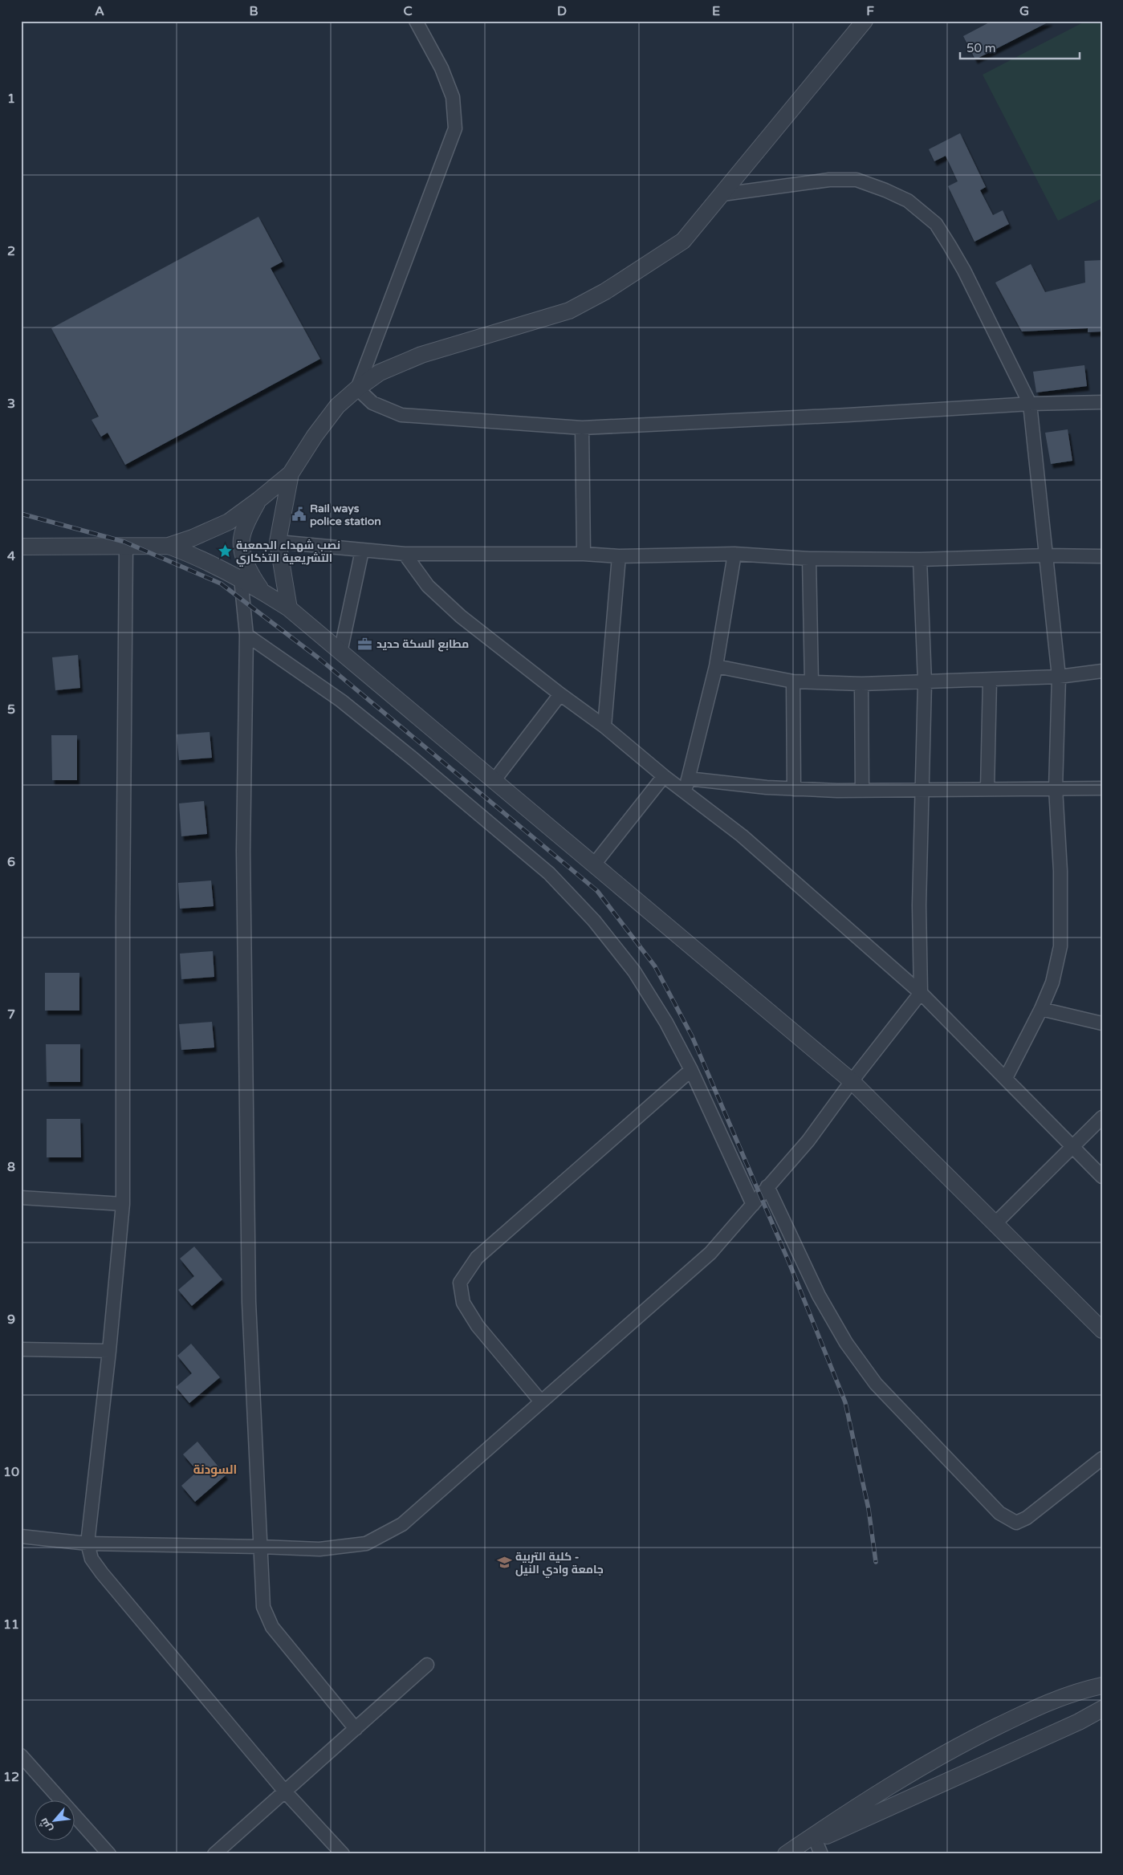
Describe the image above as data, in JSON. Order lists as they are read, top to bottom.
{
  "districts": ["السودنة"],
  "places": {
    "public building": ["Rail ways police station"],
    "place": ["نصب شهداء الجمعية التشريعية التذكاري"],
    "office": ["مطابع السكة حديد"],
    "school or university": ["كلية التربية - جامعة وادي النيل"]
  },
  "scale_bar": "50 m",
  "north": "bottom left",
  "grid": {
    "columns": [
      "A",
      "B",
      "C",
      "D",
      "E",
      "F",
      "G"
    ],
    "rows": [
      "1",
      "2",
      "3",
      "4",
      "5",
      "6",
      "7",
      "8",
      "9",
      "10",
      "11",
      "12"
    ]
  }
}
